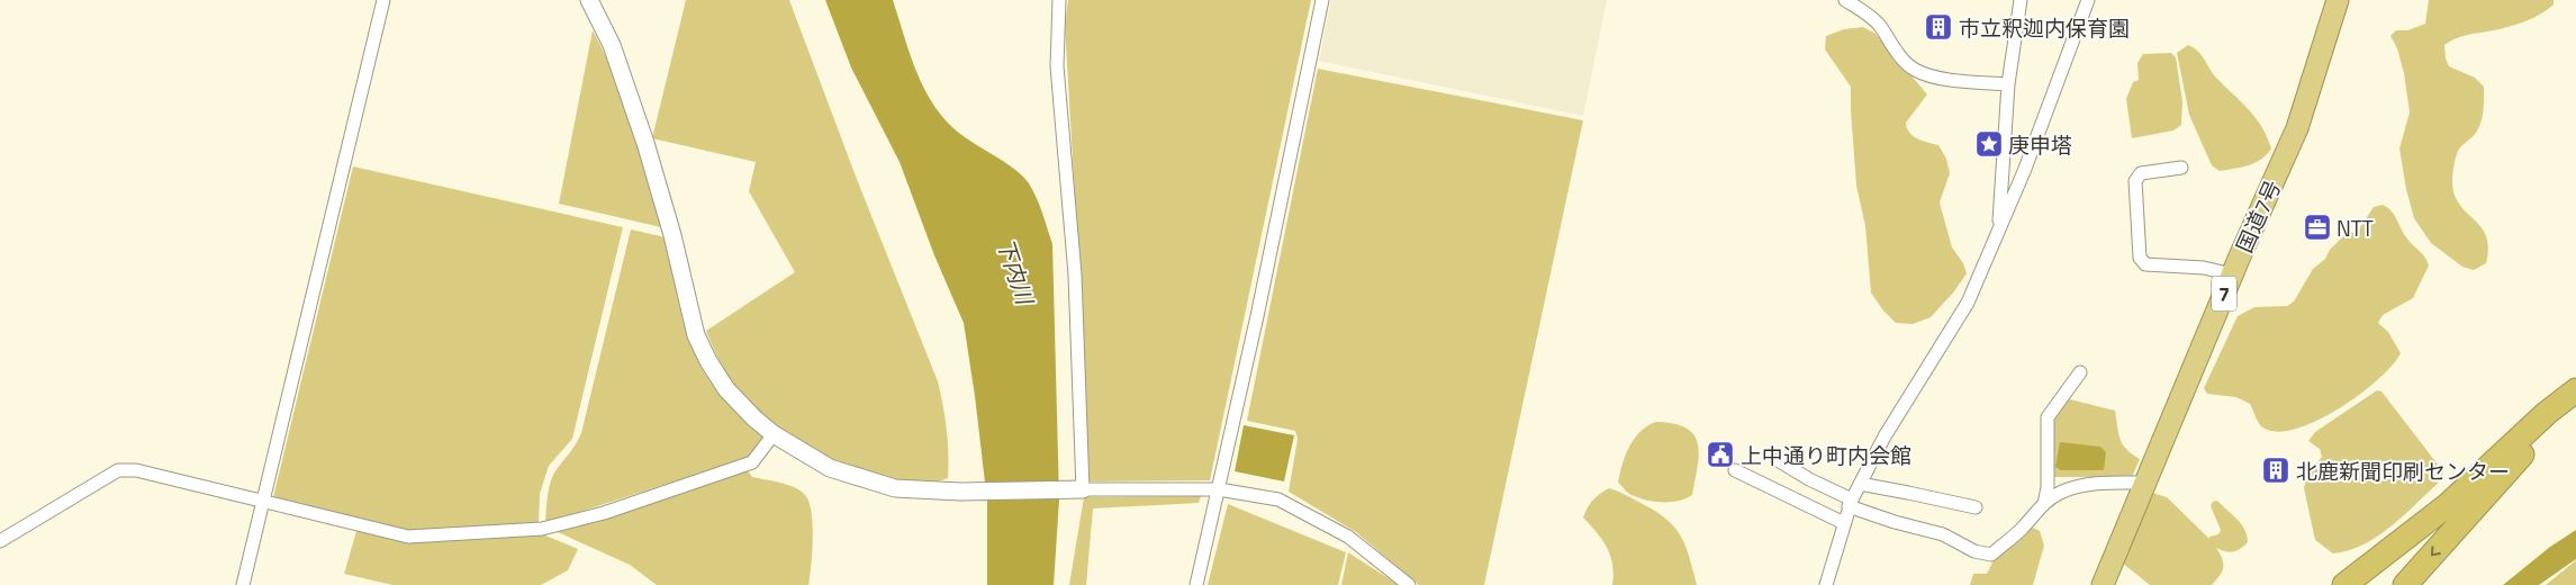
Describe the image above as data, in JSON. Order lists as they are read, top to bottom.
{
  "streets": {
    "highway": ["国道7号", "7"]
  },
  "water": ["下内川"],
  "places": {
    "building": ["市立釈迦内保育園", "北鹿新聞印刷センター"],
    "place": ["庚申塔"],
    "office": ["NTT"],
    "public building": ["上中通り町内会館"]
  }
}
